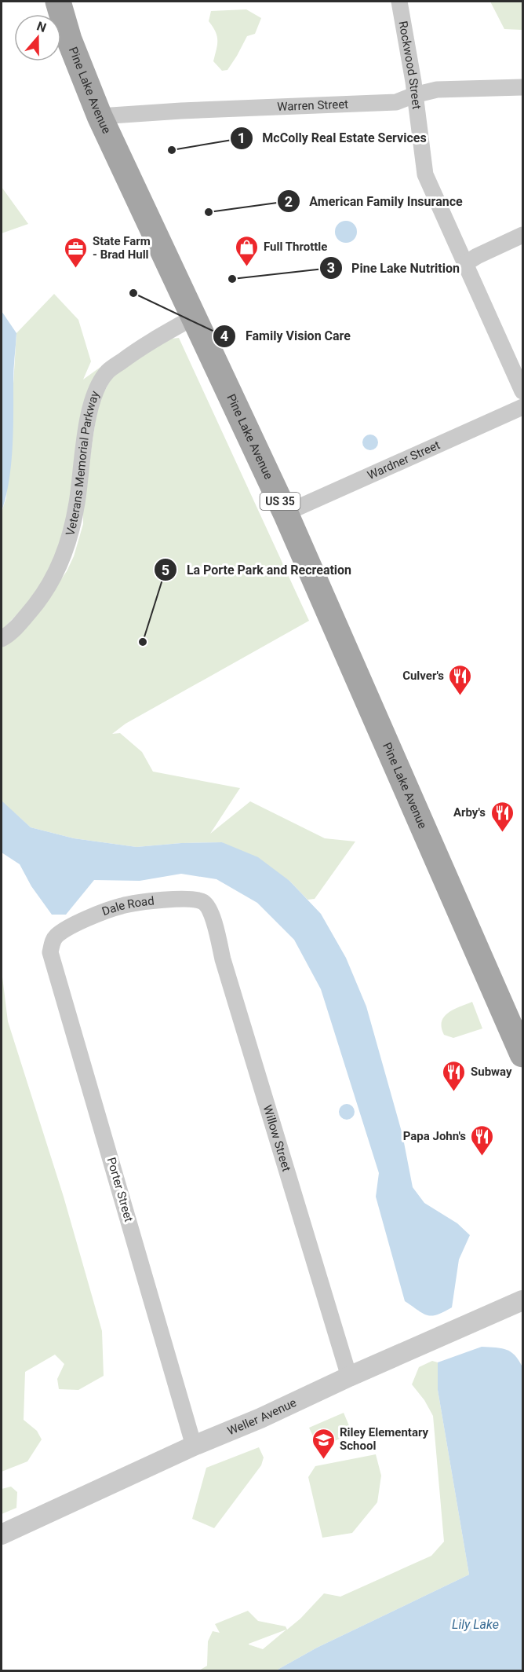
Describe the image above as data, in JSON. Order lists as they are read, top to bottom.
{
  "streets": {
    "main road": ["Pine Lake Avenue", "US 35"],
    "street": [
      "Rockwood Street",
      "Warren Street",
      "Wardner Street",
      "Veterans Memorial Parkway",
      "Dale Road",
      "Willow Street",
      "Porter Street",
      "Weller Avenue"
    ]
  },
  "crossings": [
    ["Rockwood Street", "Warren Street"],
    ["Pine Lake Avenue", "Warren Street"],
    ["Pine Lake Avenue", "Wardner Street"],
    ["Pine Lake Avenue", "Veterans Memorial Parkway"],
    ["Dale Road", "Willow Street"],
    ["Dale Road", "Porter Street"],
    ["Willow Street", "Weller Avenue"],
    ["Porter Street", "Weller Avenue"]
  ],
  "water": ["Lily Lake"],
  "places": {
    "other": [
      "McColly Real Estate Services",
      "American Family Insurance",
      "Pine Lake Nutrition",
      "Family Vision Care",
      "La Porte Park and Recreation"
    ],
    "shop": ["Full Throttle"],
    "office": ["State Farm - Brad Hull"],
    "restaurant": [
      "Culver's",
      "Arby's",
      "Subway",
      "Papa John's"
    ],
    "school or university": ["Riley Elementary School"]
  },
  "north": "top"
}
